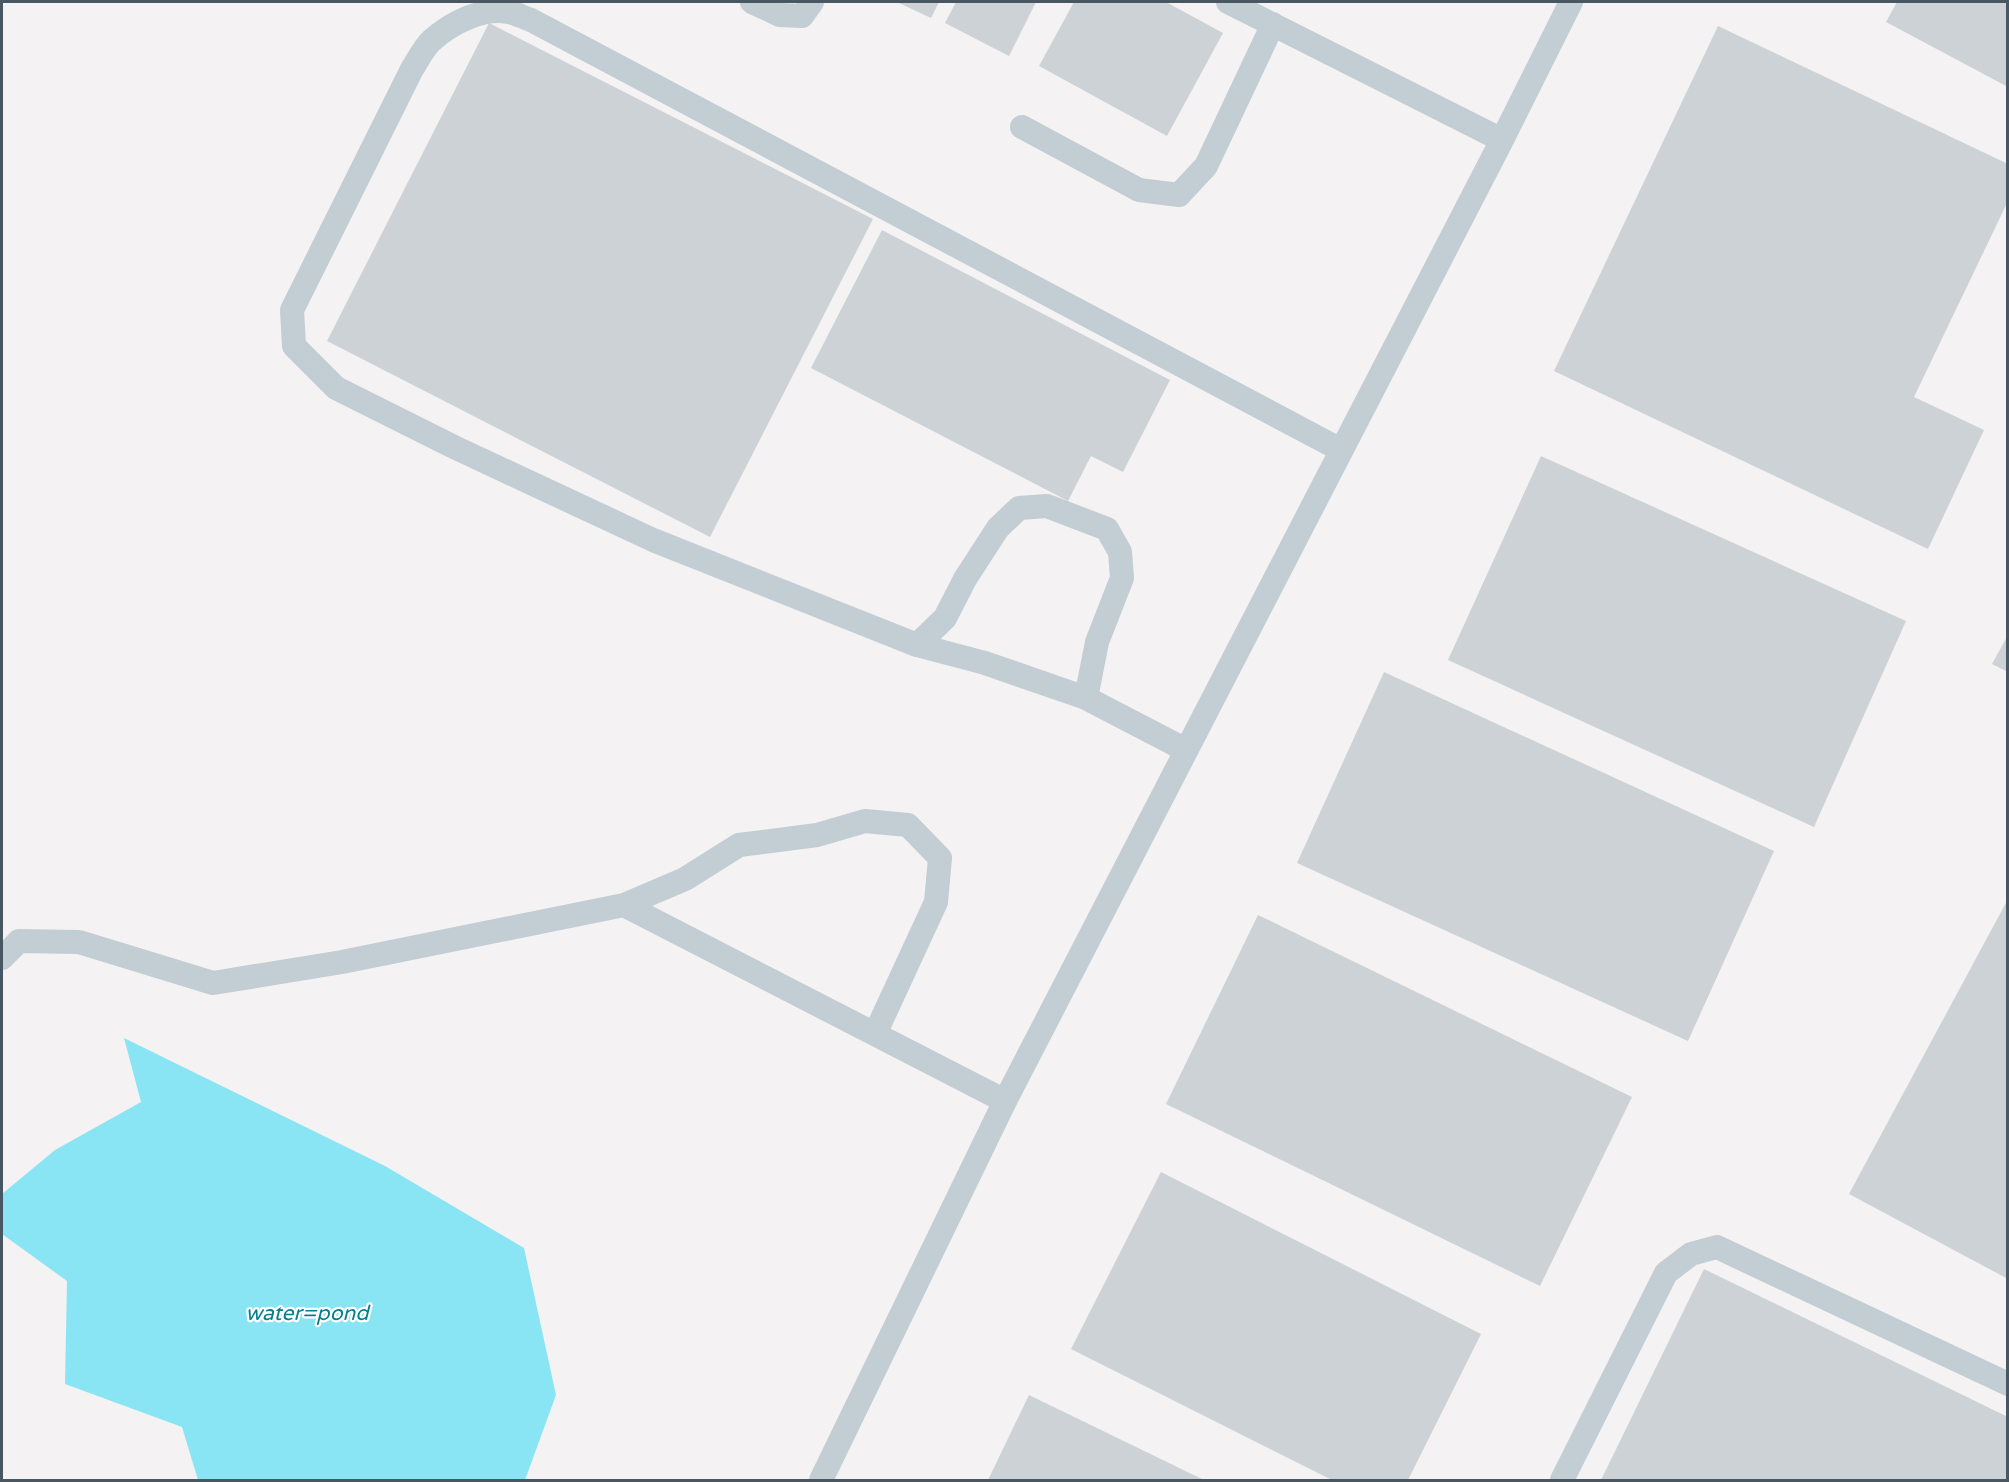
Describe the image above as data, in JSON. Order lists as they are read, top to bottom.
{
  "water": ["water=pond"]
}
